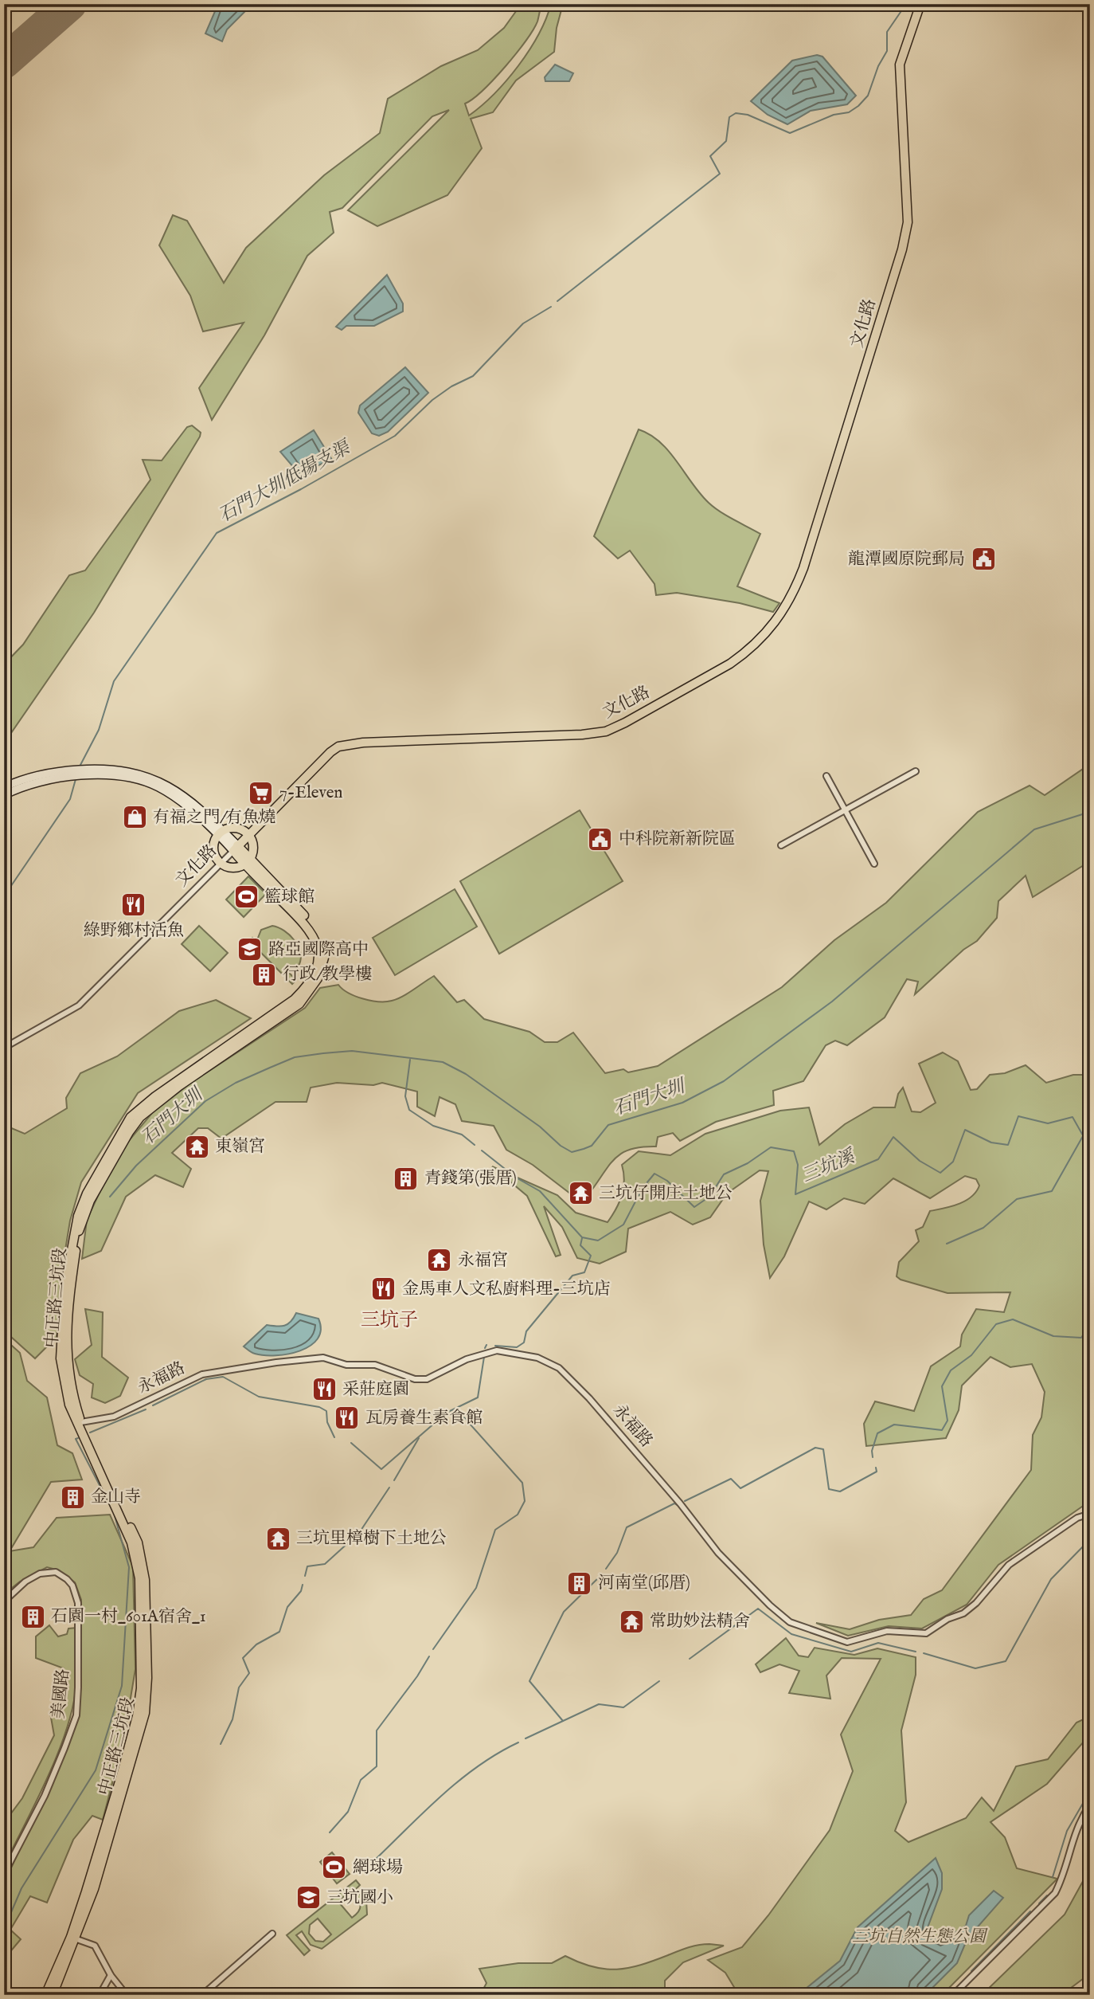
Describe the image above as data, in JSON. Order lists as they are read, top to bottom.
{
  "streets": {
    "main road": ["文化路", "中正路三坑段"],
    "street": ["永福路", "美國路"]
  },
  "crossings": [
    ["文化路", "中正路三坑段"],
    ["中正路三坑段", "永福路"]
  ],
  "districts": ["三坑子"],
  "water": ["石門大圳低揚支渠", "石門大圳", "三坑溪"],
  "parks": ["三坑自然生態公園"],
  "places": {
    "public building": ["龍潭國原院郵局", "中科院新新院區"],
    "supermarket": ["7-Eleven"],
    "shop": ["有福之門/有魚燒"],
    "sports": ["籃球館", "網球場"],
    "restaurant": [
      "綠野鄉村活魚",
      "金馬車人文私廚料理-三坑店",
      "采莊庭園",
      "瓦房養生素食館"
    ],
    "school or university": ["路亞國際高中", "三坑國小"],
    "building": [
      "行政/教學樓",
      "青錢第(張厝)",
      "金山寺",
      "河南堂(邱厝)",
      "石園一村_601A宿舍_1"
    ],
    "temple": [
      "東嶺宮",
      "三坑仔開庄土地公",
      "永福宮",
      "三坑里樟樹下土地公",
      "常助妙法精舍"
    ]
  }
}
